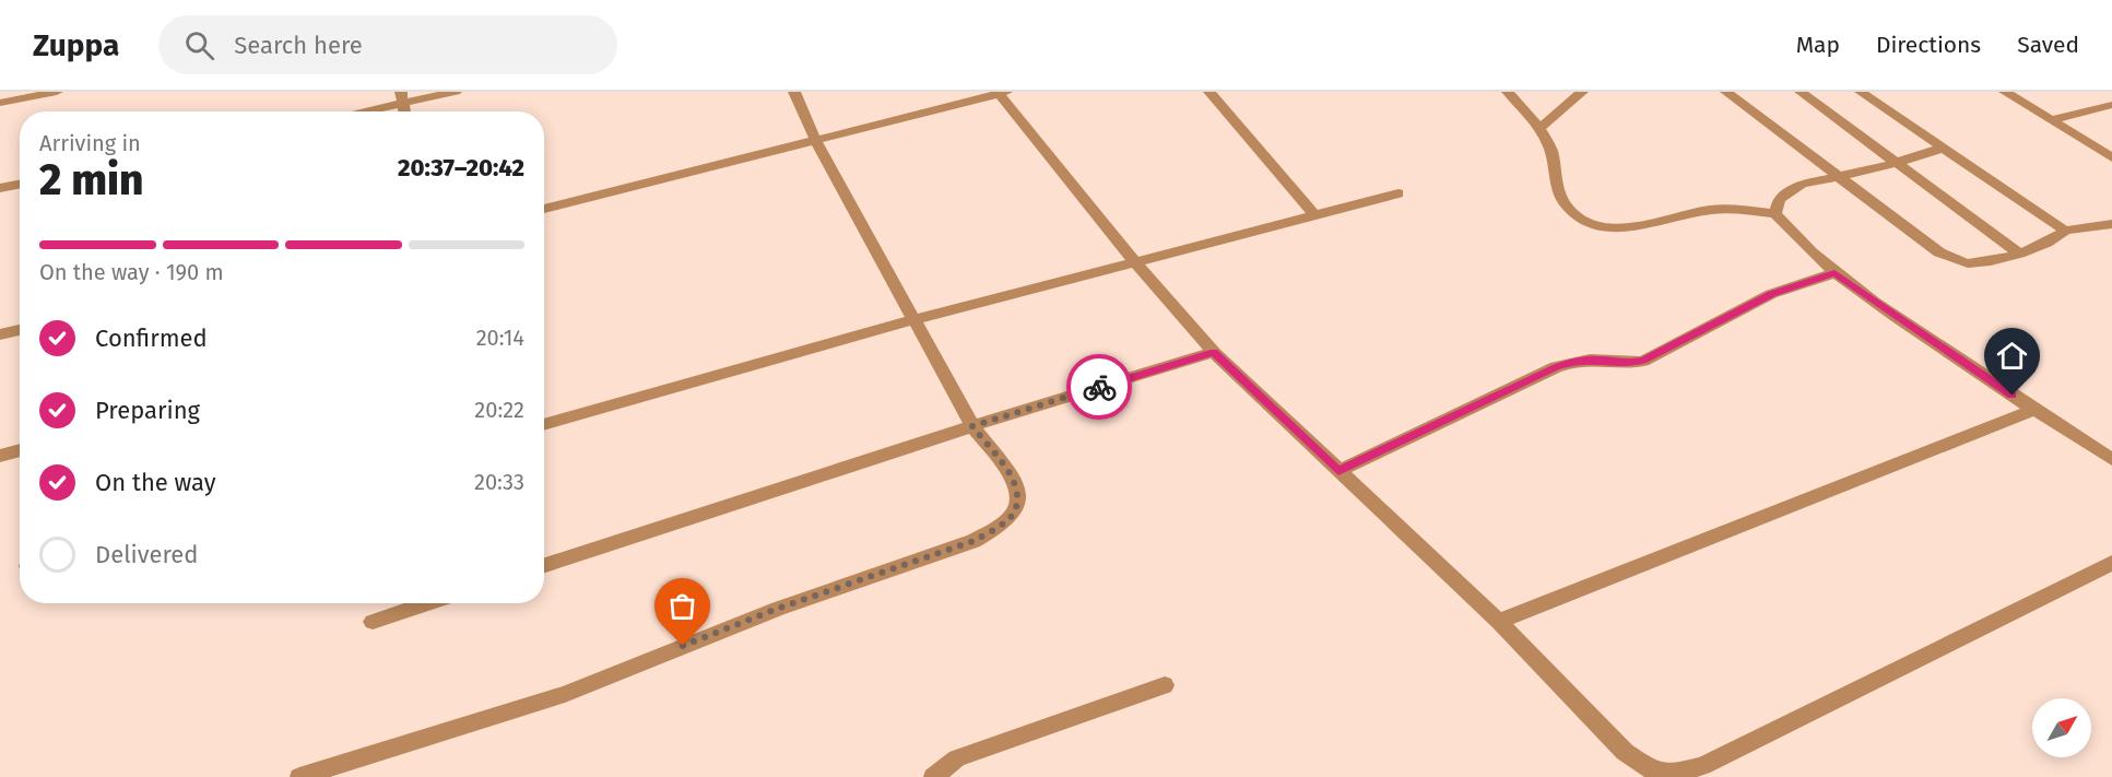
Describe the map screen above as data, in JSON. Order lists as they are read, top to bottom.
{
  "north": "top right",
  "page": {
    "header": "Zuppa",
    "search": "Search here",
    "nav": ["Map", "Directions", "Saved"],
    "heading": ["2 min", "Arriving in", "20:37–20:42"],
    "bar": "On the way · 190 m",
    "list": [
      ["Confirmed", "20:14"],
      ["Preparing", "20:22"],
      ["On the way", "20:33"],
      "Delivered"
    ]
  }
}
